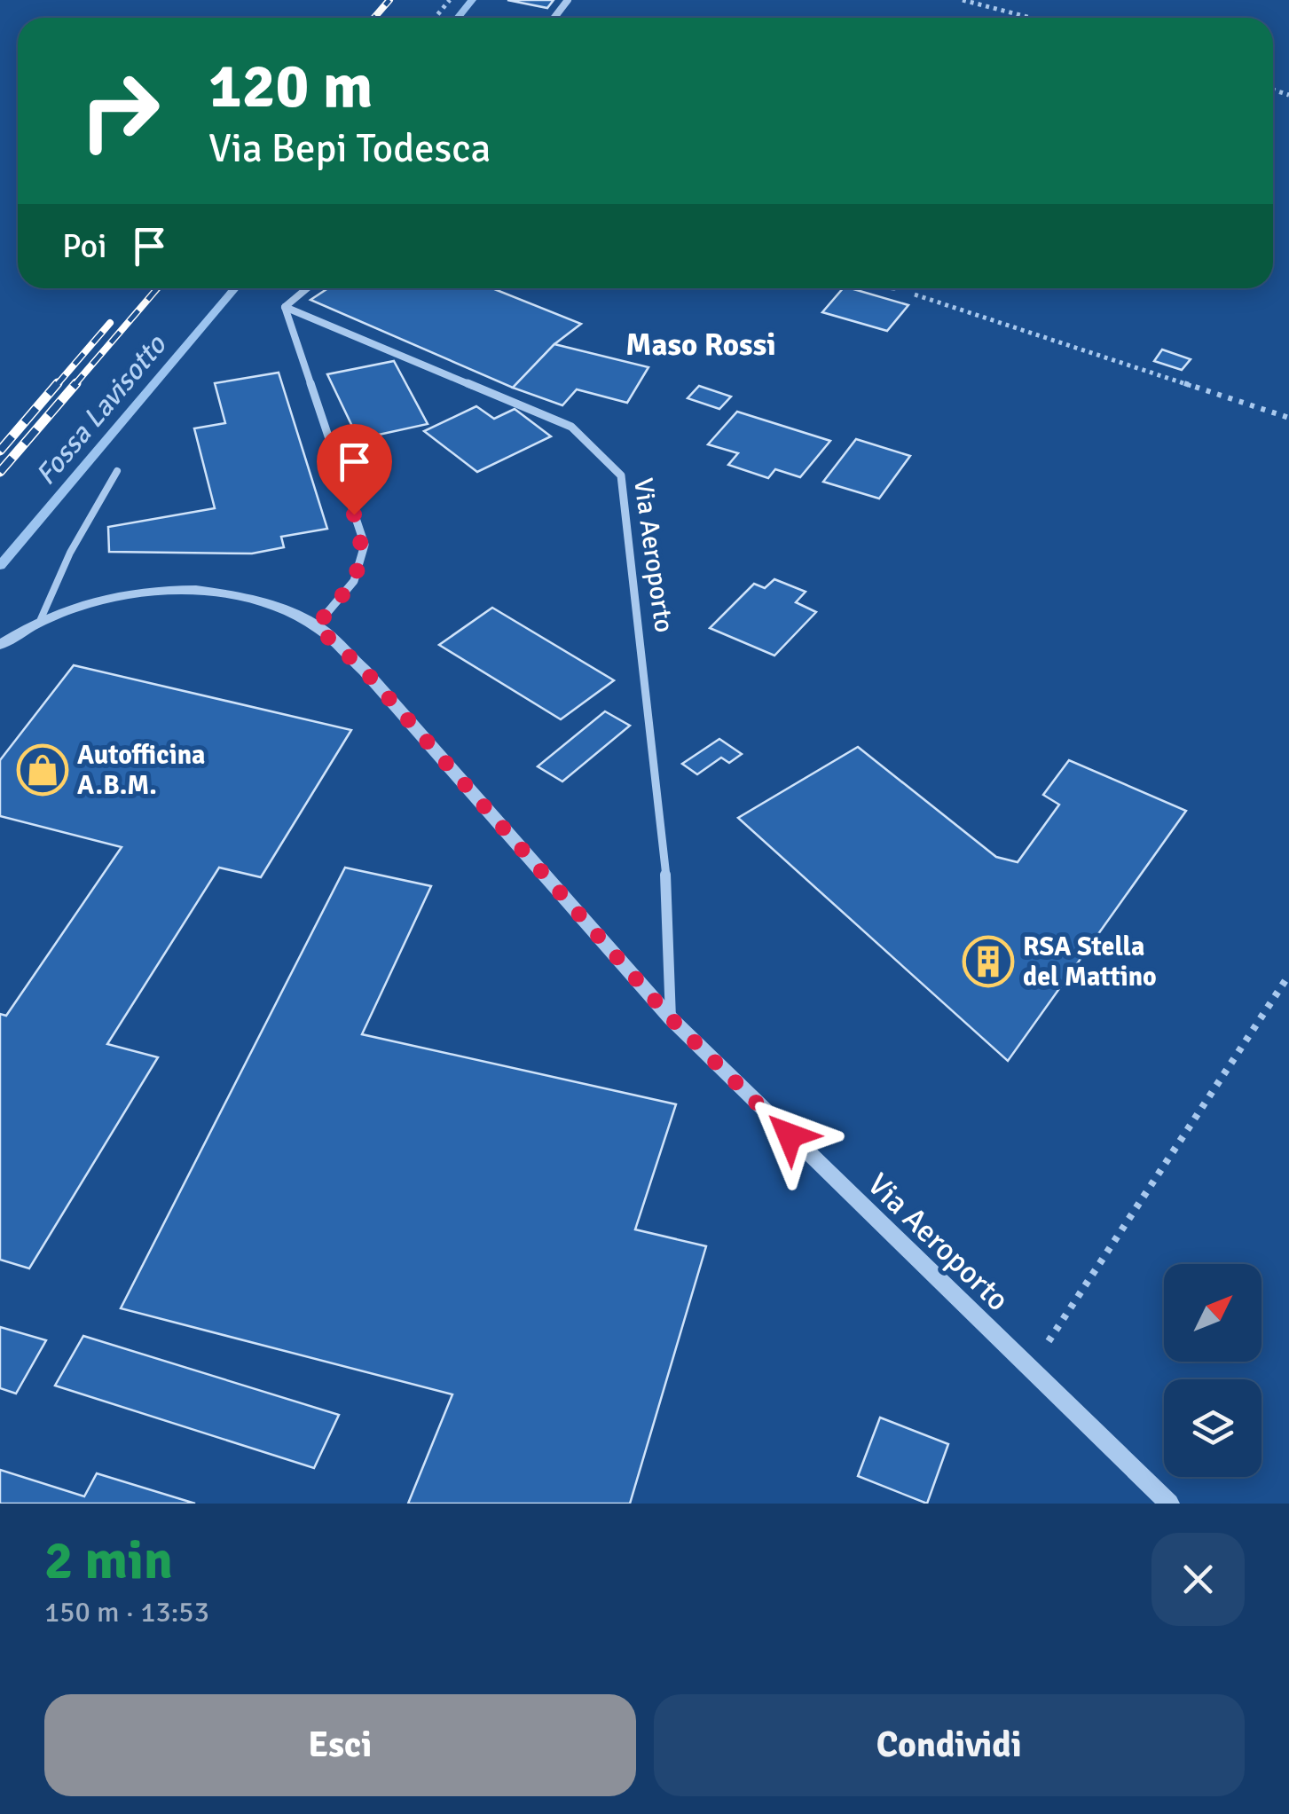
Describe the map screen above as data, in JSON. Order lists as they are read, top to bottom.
{
  "streets": {
    "street": ["Via Aeroporto"]
  },
  "districts": ["Maso Rossi"],
  "water": ["Fossa Lavisotto"],
  "places": {
    "shop": ["Autofficina A.B.M."],
    "building": ["RSA Stella del Mattino"]
  },
  "north": "top right",
  "page": {
    "turn": ["120 m", "Via Bepi Todesca"],
    "then": "Poi",
    "heading": ["2 min", "150 m · 13:53"],
    "buttons": ["Esci", "Condividi"]
  }
}
